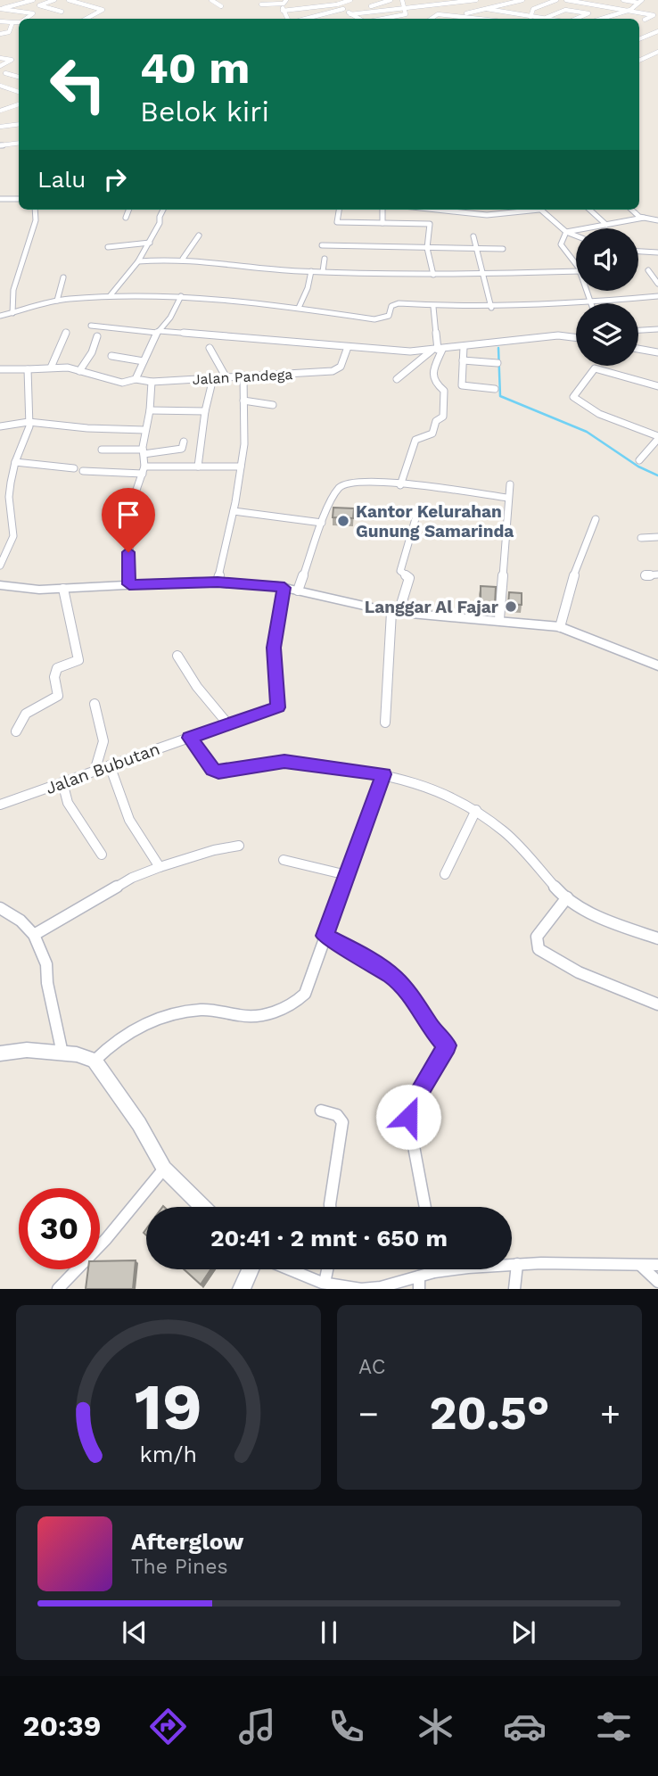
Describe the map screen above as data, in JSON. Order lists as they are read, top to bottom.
{
  "streets": {
    "street": ["Jalan Pandega", "Jalan Bubutan"]
  },
  "places": ["Kantor Kelurahan Gunung Samarinda", "Langgar Al Fajar"],
  "page": {
    "turn": ["40 m", "Belok kiri"],
    "then": "Lalu",
    "limit": "30",
    "trip": "20:41 · 2 mnt · 650 m",
    "tile": "AC",
    "heat": ["−", "20.5°", "+"],
    "song": ["Afterglow", "The Pines"],
    "tabs": "20:39",
    "gauge": ["19", "km/h"]
  }
}
